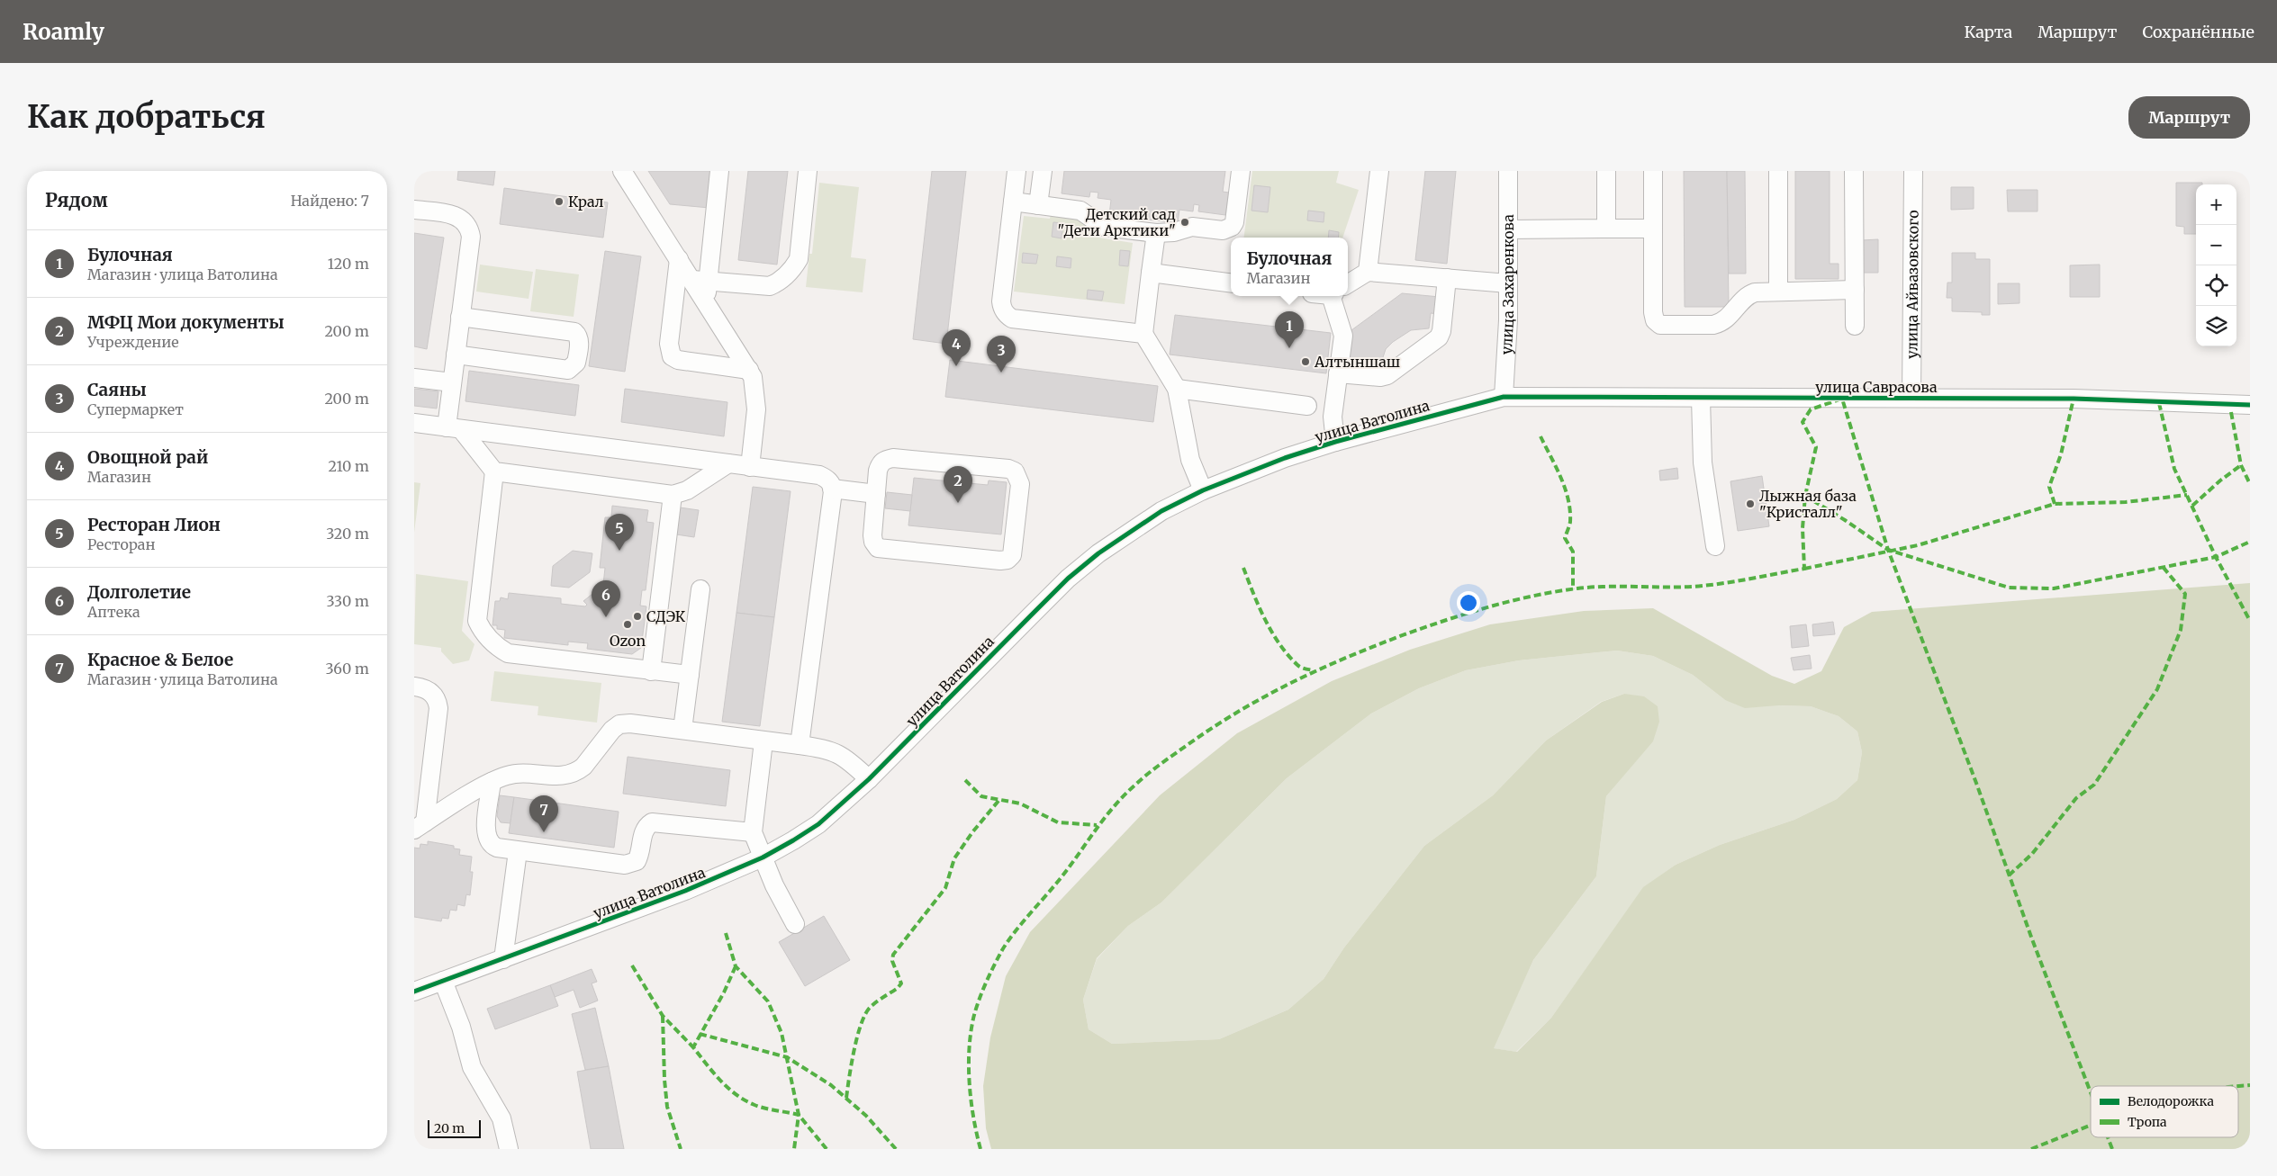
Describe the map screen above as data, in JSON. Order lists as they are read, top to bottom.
{
  "streets": {
    "street": [
      "улица Захаренкова",
      "улица Айвазовского",
      "улица Саврасова",
      "улица Ватолина"
    ]
  },
  "crossings": [
    ["улица Захаренкова", "улица Саврасова"],
    ["улица Захаренкова", "улица Ватолина"],
    ["улица Айвазовского", "улица Саврасова"],
    ["улица Саврасова", "улица Ватолина"]
  ],
  "places": [
    "Крал",
    "Детский сад \"Дети Арктики\"",
    "Алтыншаш",
    "Лыжная база \"Кристалл\"",
    "СДЭК",
    "Ozon"
  ],
  "legend": ["Велодорожка", "Тропа"],
  "scale_bar": "20 m",
  "page": {
    "header": "Roamly",
    "nav": ["Карта", "Маршрут", "Сохранённые"],
    "buttons": "Маршрут",
    "title": "Как добраться",
    "heading": ["Рядом", "Найдено: 7"],
    "map_buttons": ["+", "−"],
    "list": [
      {
        "mark": "1",
        "name": "Булочная",
        "note": "Магазин · улица Ватолина",
        "value": "120 m"
      },
      {
        "mark": "2",
        "name": "МФЦ Мои документы",
        "note": "Учреждение",
        "value": "200 m"
      },
      {
        "mark": "3",
        "name": "Саяны",
        "note": "Супермаркет",
        "value": "200 m"
      },
      {
        "mark": "4",
        "name": "Овощной рай",
        "note": "Магазин",
        "value": "210 m"
      },
      {
        "mark": "5",
        "name": "Ресторан Лион",
        "note": "Ресторан",
        "value": "320 m"
      },
      {
        "mark": "6",
        "name": "Долголетие",
        "note": "Аптека",
        "value": "330 m"
      },
      {
        "mark": "7",
        "name": "Красное & Белое",
        "note": "Магазин · улица Ватолина",
        "value": "360 m"
      }
    ],
    "popup": ["Булочная", "Магазин"],
    "pins": [
      "1",
      "4",
      "3",
      "2",
      "5",
      "6",
      "7"
    ],
    "scale": "20 m"
  }
}
